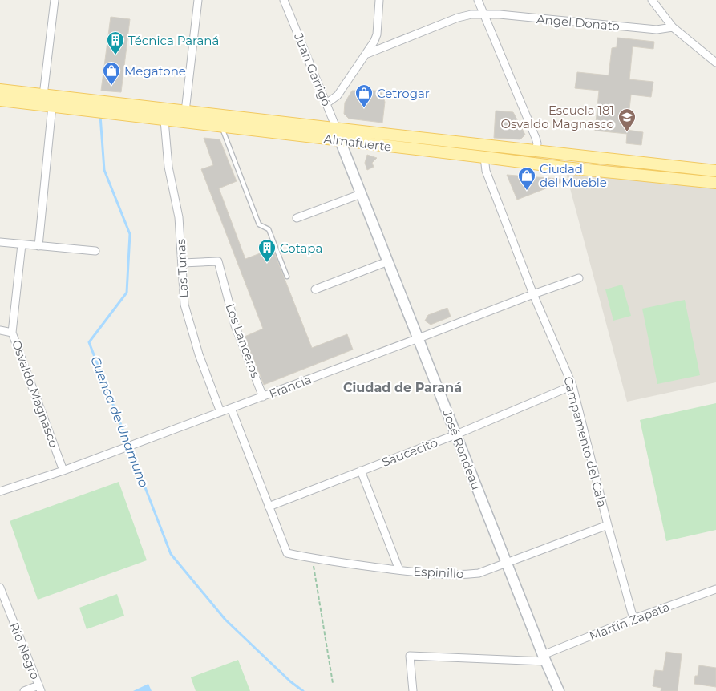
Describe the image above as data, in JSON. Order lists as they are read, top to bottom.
{
  "streets": {
    "main road": ["Almafuerte"],
    "street": [
      "Angel Donato",
      "Juan Garrigó",
      "Las Tunas",
      "Los Lanceros",
      "Francia",
      "Osvaldo Magnasco",
      "Campamento del Cala",
      "José Rondeau",
      "Saucecito",
      "Espinillo",
      "Martín Zapata",
      "Río Negro"
    ]
  },
  "crossings": [
    ["Juan Garrigó", "Almafuerte"],
    ["Juan Garrigó", "José Rondeau"],
    ["Almafuerte", "Las Tunas"],
    ["Almafuerte", "Campamento del Cala"],
    ["Almafuerte", "José Rondeau"],
    ["Las Tunas", "Los Lanceros"],
    ["Las Tunas", "Francia"],
    ["Los Lanceros", "Francia"],
    ["Francia", "Osvaldo Magnasco"],
    ["Francia", "Campamento del Cala"],
    ["Francia", "José Rondeau"],
    ["Campamento del Cala", "Saucecito"],
    ["Campamento del Cala", "Espinillo"],
    ["Campamento del Cala", "Martín Zapata"],
    ["José Rondeau", "Saucecito"],
    ["José Rondeau", "Espinillo"],
    ["José Rondeau", "Martín Zapata"],
    ["Saucecito", "Espinillo"]
  ],
  "districts": ["Ciudad de Paraná"],
  "water": ["Cuenca de Unamuno"],
  "places": {
    "building": ["Técnica Paraná", "Cotapa"],
    "shop": ["Megatone", "Cetrogar", "Ciudad del Mueble"],
    "school or university": ["Escuela 181 Osvaldo Magnasco"]
  }
}
